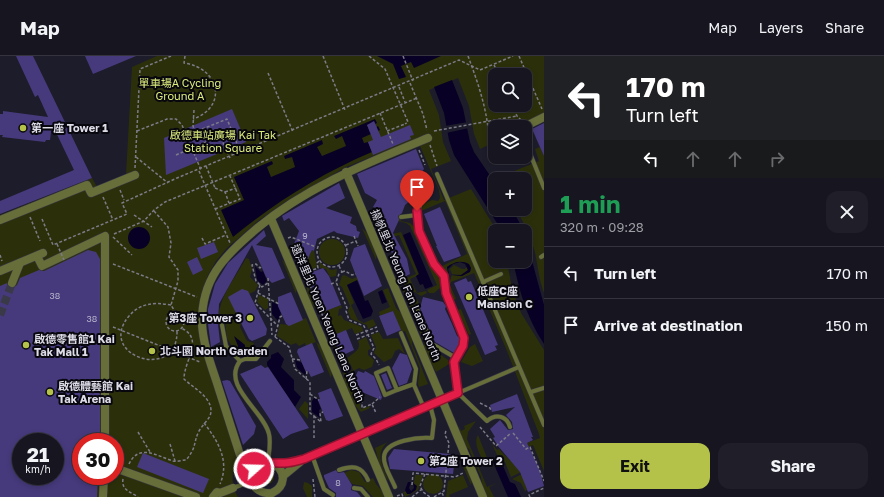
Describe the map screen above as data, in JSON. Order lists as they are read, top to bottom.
{
  "streets": {
    "street": ["揚帆里北 Yeung Fan Lane North", "遠洋里北 Yuen Yeung Lane North"]
  },
  "parks": ["單車場A Cycling Ground A", "啟德車站廣場 Kai Tak Station Square"],
  "places": [
    "第一座 Tower 1",
    "低座C座 Mansion C",
    "第3座 Tower 3",
    "啟德零售館1 Kai Tak Mall 1",
    "北斗園 North Garden",
    "啟德體藝館 Kai Tak Arena",
    "第2座 Tower 2"
  ],
  "house_numbers": [
    "9",
    "38",
    "38",
    "8"
  ],
  "page": {
    "header": "Map",
    "nav": ["Map", "Layers", "Share"],
    "turn": ["170 m", "Turn left"],
    "map_buttons": ["+", "−"],
    "heading": ["1 min", "320 m · 09:28"],
    "list": [
      {
        "name": "Turn left",
        "value": "170 m"
      },
      {
        "name": "Arrive at destination",
        "value": "150 m"
      }
    ],
    "speed": "21 km/h",
    "limit": "30",
    "buttons": ["Exit", "Share"]
  }
}
